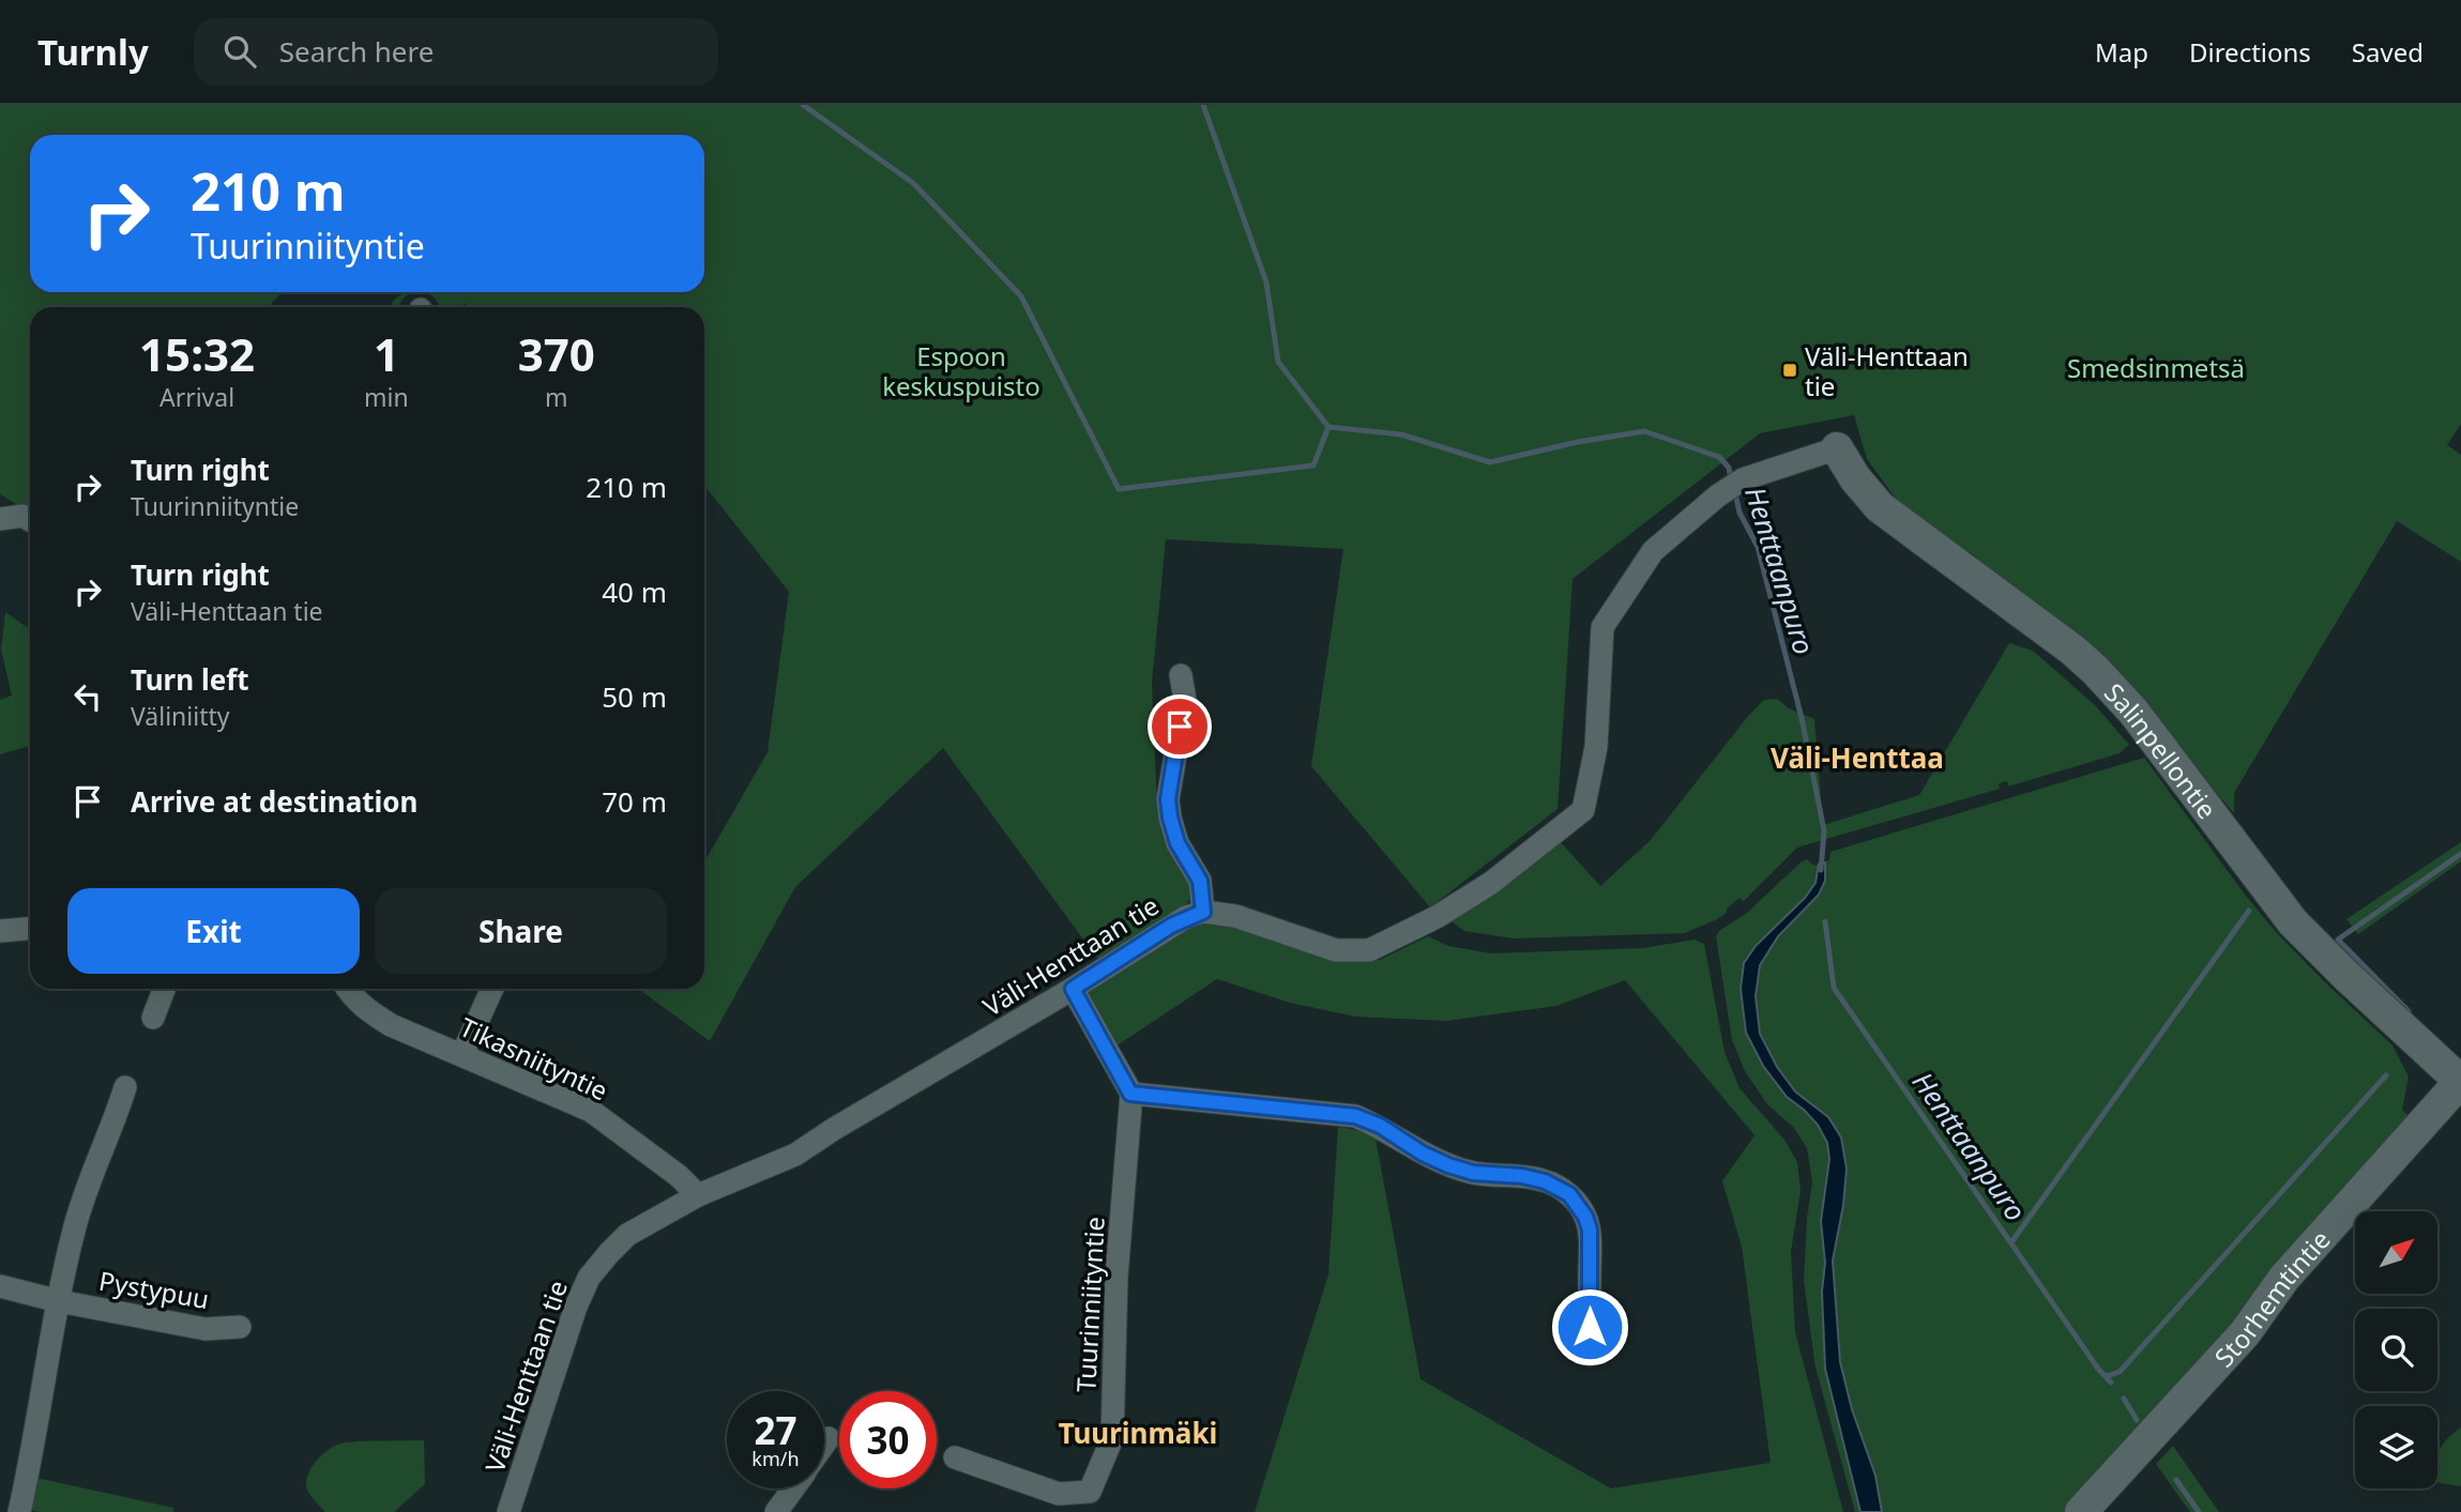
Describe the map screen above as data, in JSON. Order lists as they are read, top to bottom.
{
  "streets": {
    "street": [
      "Salinpellontie",
      "Väli-Henttaan tie",
      "Tikasniityntie",
      "Pystypuu",
      "Storhemtintie",
      "Tuurinniityntie"
    ]
  },
  "crossings": [
    ["Salinpellontie", "Storhemtintie"],
    ["Väli-Henttaan tie", "Tikasniityntie"]
  ],
  "districts": ["Väli-Henttaa", "Tuurinmäki"],
  "water": ["Henttaanpuro"],
  "parks": ["Espoon keskuspuisto", "Smedsinmetsä"],
  "places": {
    "transit": ["Väli-Henttaan tie"]
  },
  "north": "top right",
  "page": {
    "header": "Turnly",
    "search": "Search here",
    "nav": ["Map", "Directions", "Saved"],
    "turn": ["210 m", "Tuurinniityntie"],
    "eta": [
      "15:32",
      "Arrival",
      "1",
      "min",
      "370",
      "m"
    ],
    "list": [
      {
        "name": "Turn right",
        "note": "Tuurinniityntie",
        "value": "210 m"
      },
      {
        "name": "Turn right",
        "note": "Väli-Henttaan tie",
        "value": "40 m"
      },
      {
        "name": "Turn left",
        "note": "Väliniitty",
        "value": "50 m"
      },
      {
        "name": "Arrive at destination",
        "value": "70 m"
      }
    ],
    "buttons": ["Exit", "Share"],
    "speed": "27 km/h",
    "limit": "30"
  }
}
